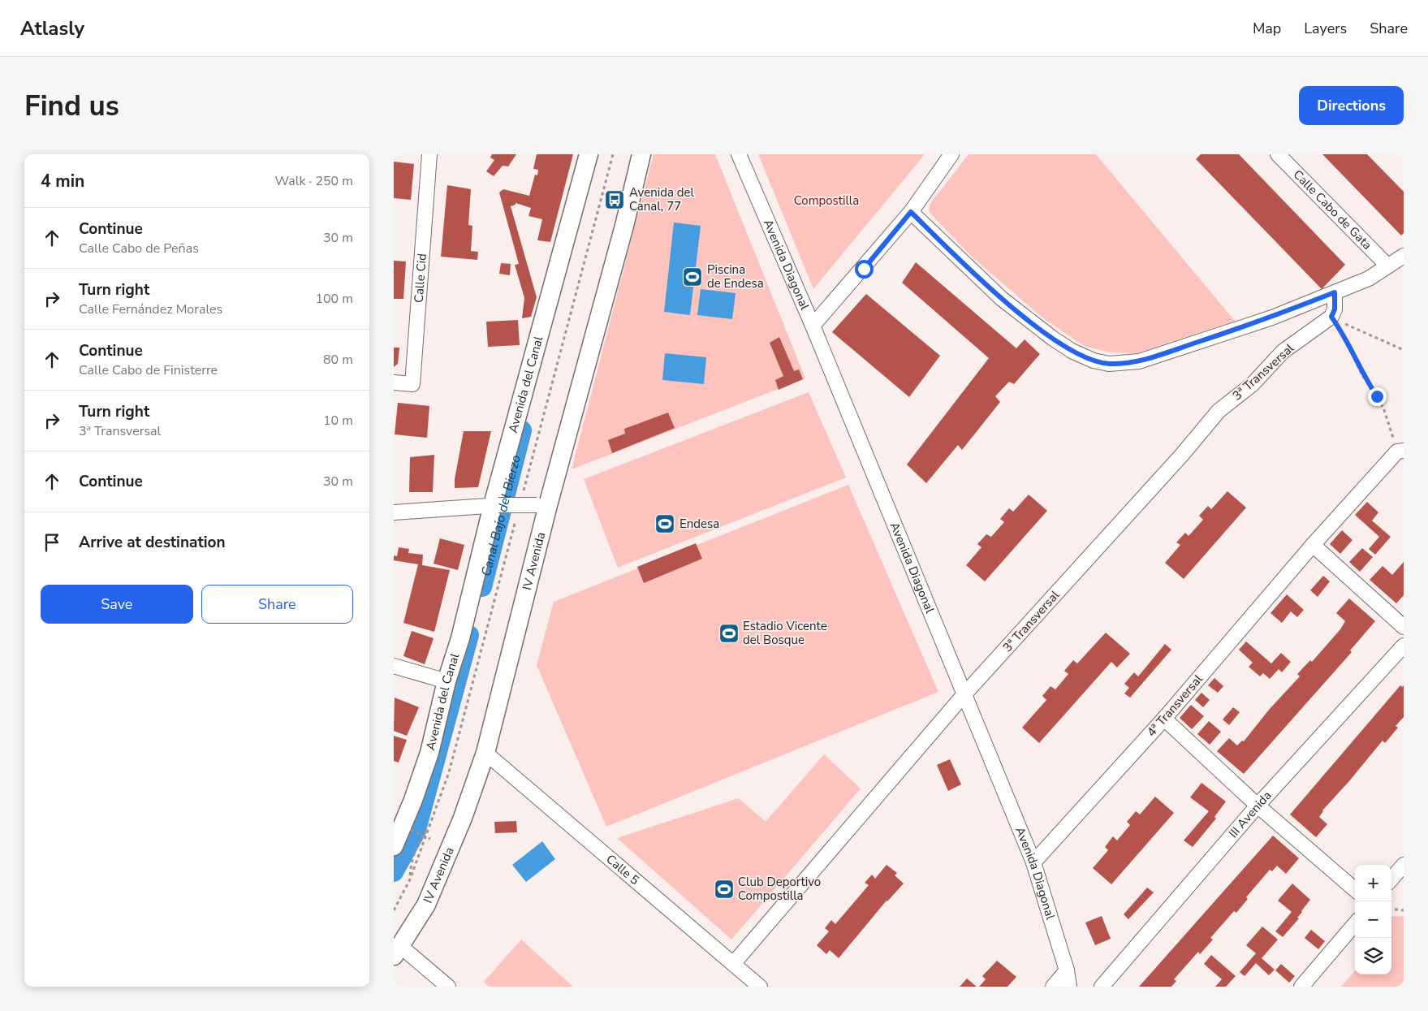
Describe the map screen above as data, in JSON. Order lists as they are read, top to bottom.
{
  "streets": {
    "street": [
      "Calle Cabo de Gata",
      "Avenida Diagonal",
      "Calle Cid",
      "3ª Transversal",
      "Avenida del Canal",
      "IV Avenida",
      "4ª Transversal",
      "III Avenida",
      "Calle 5"
    ]
  },
  "crossings": [
    ["Avenida Diagonal", "3ª Transversal"],
    ["Avenida Diagonal", "4ª Transversal"],
    ["3ª Transversal", "Calle 5"],
    ["IV Avenida", "Calle 5"]
  ],
  "water": ["Canal Bajo del Bierzo"],
  "parks": ["Compostilla"],
  "places": {
    "bus stop": ["Avenida del Canal, 77"],
    "sports": [
      "Piscina de Endesa",
      "Endesa",
      "Estadio Vicente del Bosque",
      "Club Deportivo Compostilla"
    ]
  },
  "page": {
    "header": "Atlasly",
    "nav": ["Map", "Layers", "Share"],
    "buttons": [
      "Directions",
      ["Save", "Share"]
    ],
    "title": "Find us",
    "heading": ["4 min", "Walk · 250 m"],
    "list": [
      ["Continue", "Calle Cabo de Peñas", "30 m"],
      ["Turn right", "Calle Fernández Morales", "100 m"],
      ["Continue", "Calle Cabo de Finisterre", "80 m"],
      ["Turn right", "3ª Transversal", "10 m"],
      ["Continue", "30 m"],
      "Arrive at destination"
    ],
    "map_buttons": ["+", "−"]
  }
}
